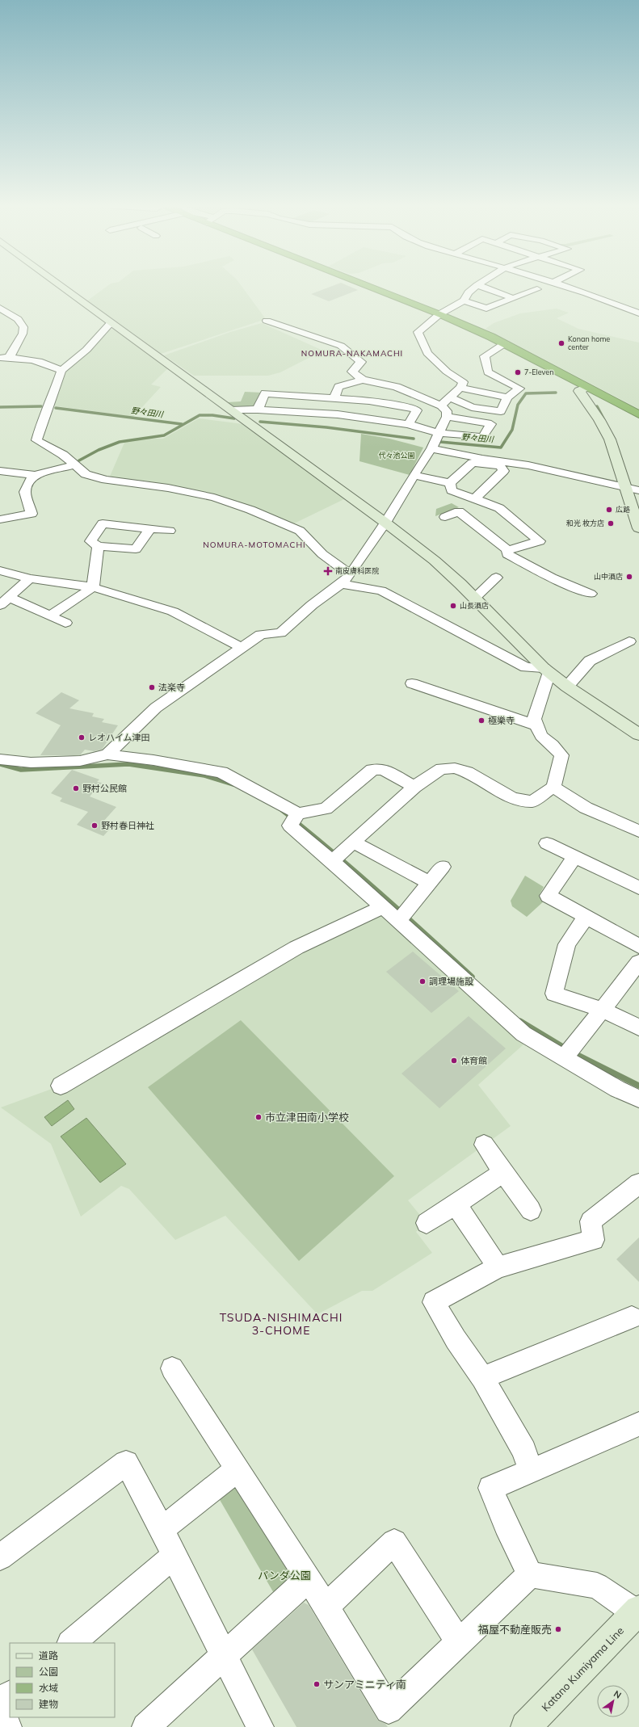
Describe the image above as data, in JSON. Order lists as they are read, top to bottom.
{
  "streets": {
    "street": ["Katano Kumiyama Line"]
  },
  "districts": ["NOMURA-NAKAMACHI", "NOMURA-MOTOMACHI", "TSUDA-NISHIMACHI 3-CHOME"],
  "water": ["野々田川"],
  "parks": ["代々池公園", "パンダ公園"],
  "places": {
    "other": [
      "Konan home center",
      "7-Eleven",
      "広路",
      "和光 枚方店",
      "山中酒店",
      "山長酒店",
      "法楽寺",
      "極樂寺",
      "レオハイム津田",
      "野村公民館",
      "野村春日神社",
      "調理場施設",
      "体育館",
      "市立津田南小学校",
      "福屋不動産販売",
      "サンアミニティ南"
    ],
    "health": ["南皮膚科医院"]
  },
  "legend": [
    "道路",
    "公園",
    "水域",
    "建物"
  ],
  "north": "top right"
}
